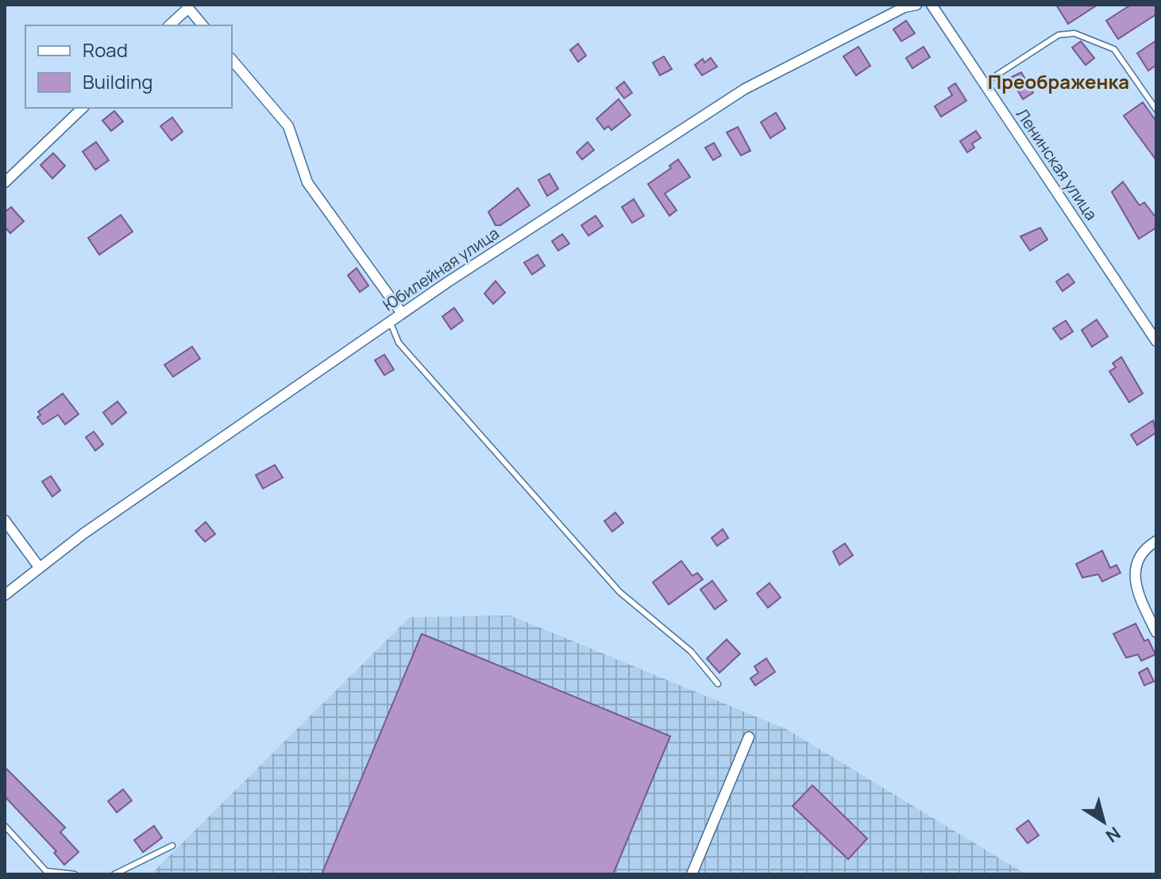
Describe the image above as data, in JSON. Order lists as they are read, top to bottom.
{
  "streets": {
    "street": ["Ленинская улица", "Юбилейная улица"]
  },
  "districts": ["Преображенка"],
  "legend": ["Road", "Building"],
  "north": "bottom right"
}
